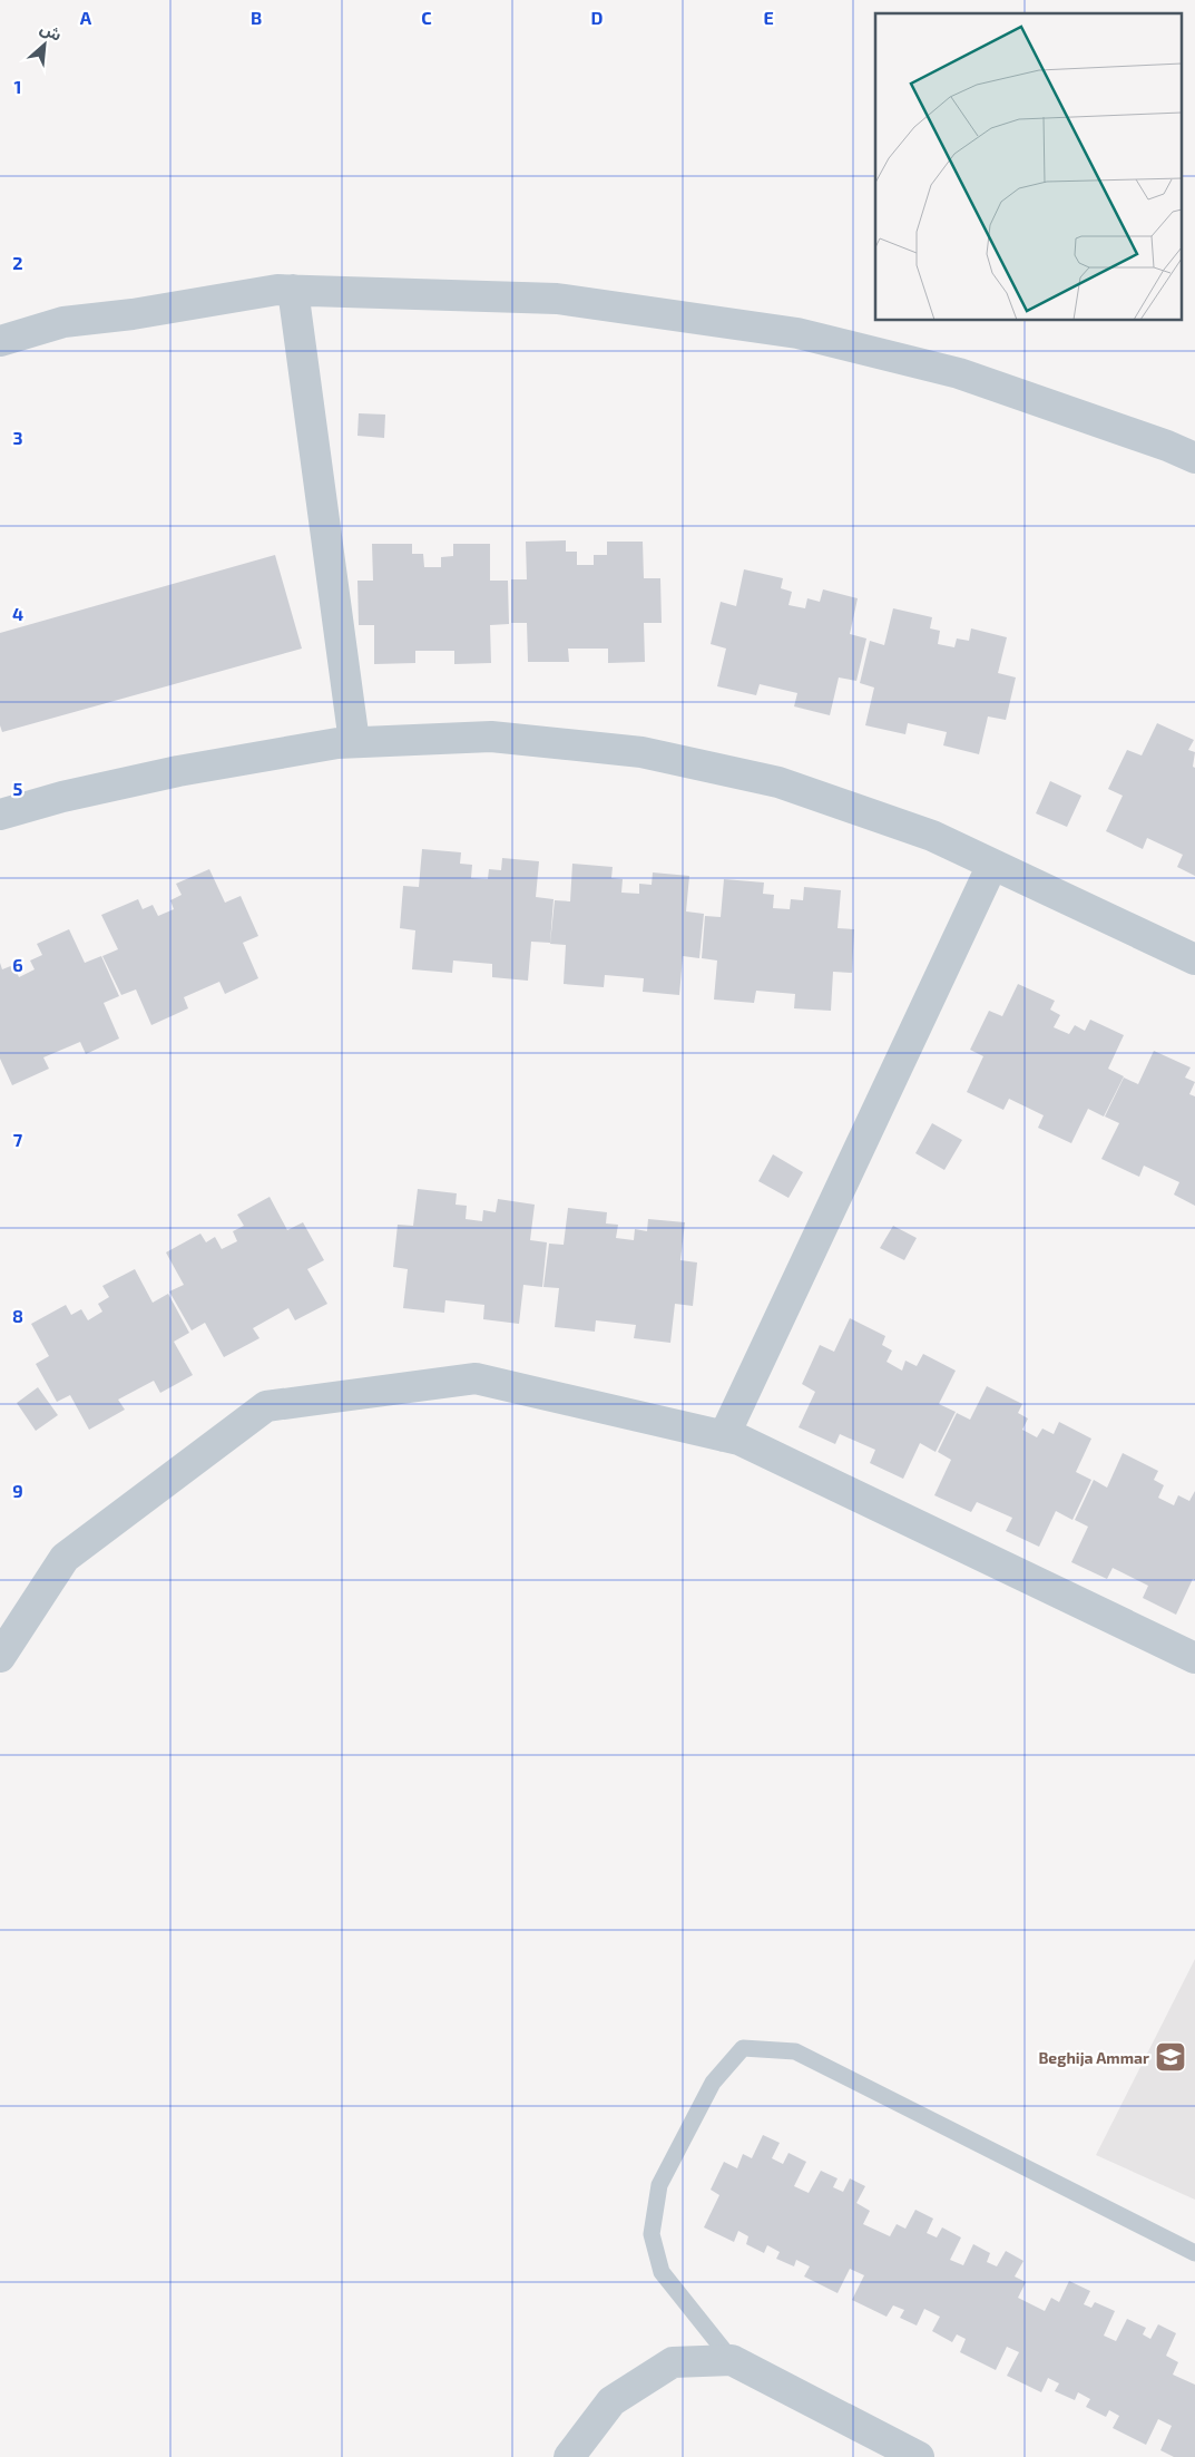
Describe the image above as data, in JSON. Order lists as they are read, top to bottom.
{
  "places": {
    "school or university": ["Beghija Ammar"]
  },
  "north": "top right",
  "grid": {
    "columns": [
      "A",
      "B",
      "C",
      "D",
      "E"
    ],
    "rows": [
      "1",
      "2",
      "3",
      "4",
      "5",
      "6",
      "7",
      "8",
      "9"
    ]
  }
}
